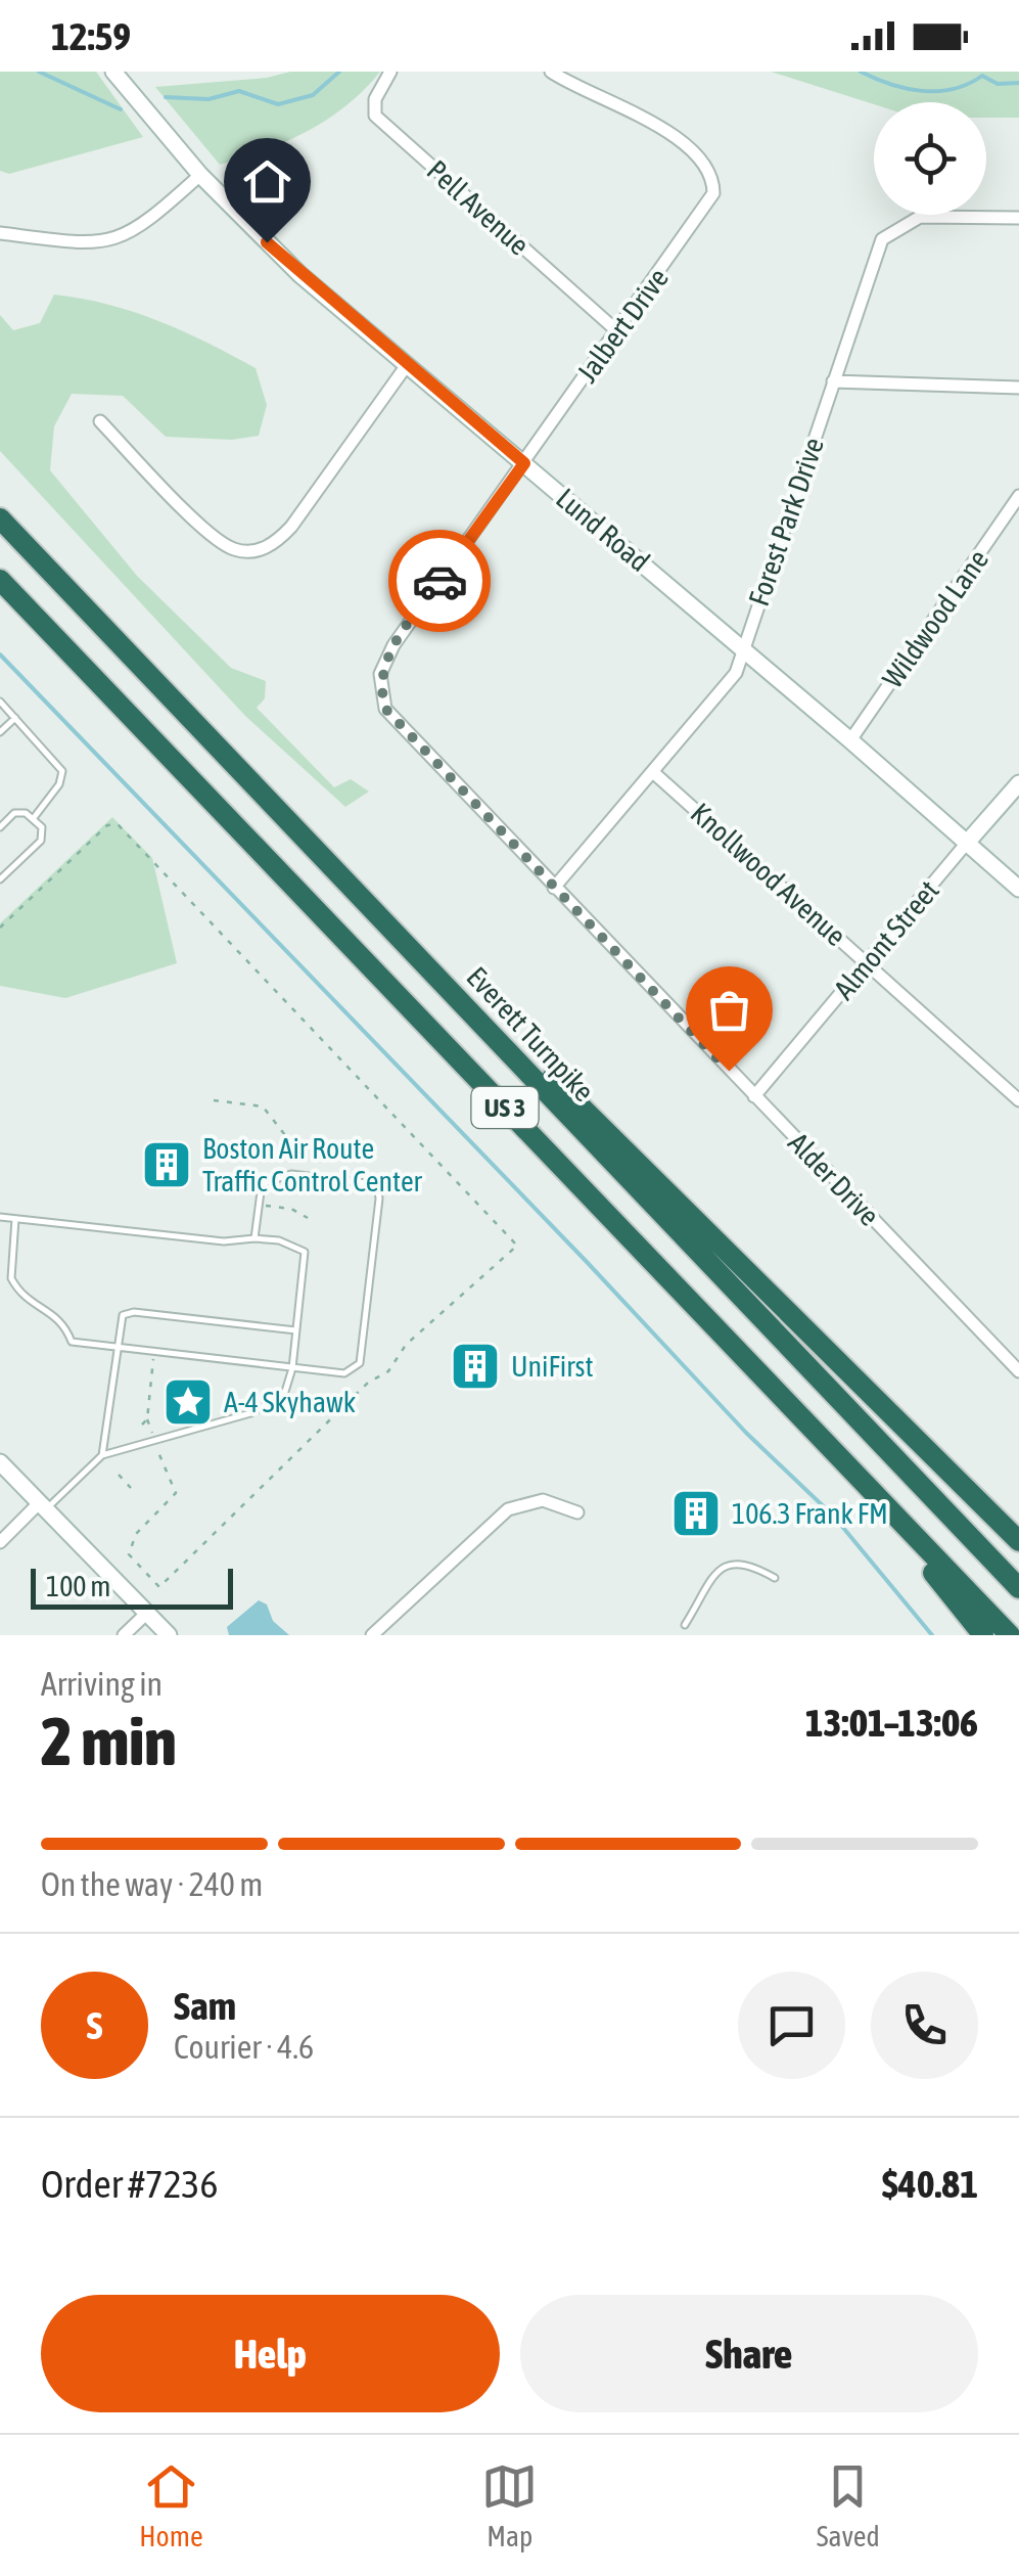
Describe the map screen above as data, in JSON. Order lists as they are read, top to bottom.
{
  "streets": {
    "highway": ["Everett Turnpike", "US 3"],
    "street": [
      "Pell Avenue",
      "Jalbert Drive",
      "Forest Park Drive",
      "Lund Road",
      "Wildwood Lane",
      "Knollwood Avenue",
      "Almont Street",
      "Alder Drive"
    ]
  },
  "crossings": [
    ["Pell Avenue", "Jalbert Drive"],
    ["Jalbert Drive", "Lund Road"],
    ["Jalbert Drive", "Alder Drive"],
    ["Forest Park Drive", "Lund Road"],
    ["Forest Park Drive", "Knollwood Avenue"],
    ["Forest Park Drive", "Alder Drive"],
    ["Lund Road", "Wildwood Lane"],
    ["Lund Road", "Almont Street"],
    ["Lund Road", "Alder Drive"],
    ["Knollwood Avenue", "Almont Street"],
    ["Almont Street", "Alder Drive"]
  ],
  "places": {
    "building": ["Boston Air Route Traffic Control Center", "UniFirst", "106.3 Frank FM"],
    "place": ["A-4 Skyhawk"]
  },
  "scale_bar": "100 m",
  "page": {
    "status": "12:59",
    "scale": "100 m",
    "heading": ["2 min", "Arriving in", "13:01–13:06"],
    "panel": [
      "Sam",
      "Courier · 4.6",
      "Order #7236",
      "$40.81"
    ],
    "bar": "On the way · 240 m",
    "round": "S",
    "buttons": ["Help", "Share"],
    "tabs": ["Home", "Map", "Saved"]
  }
}
